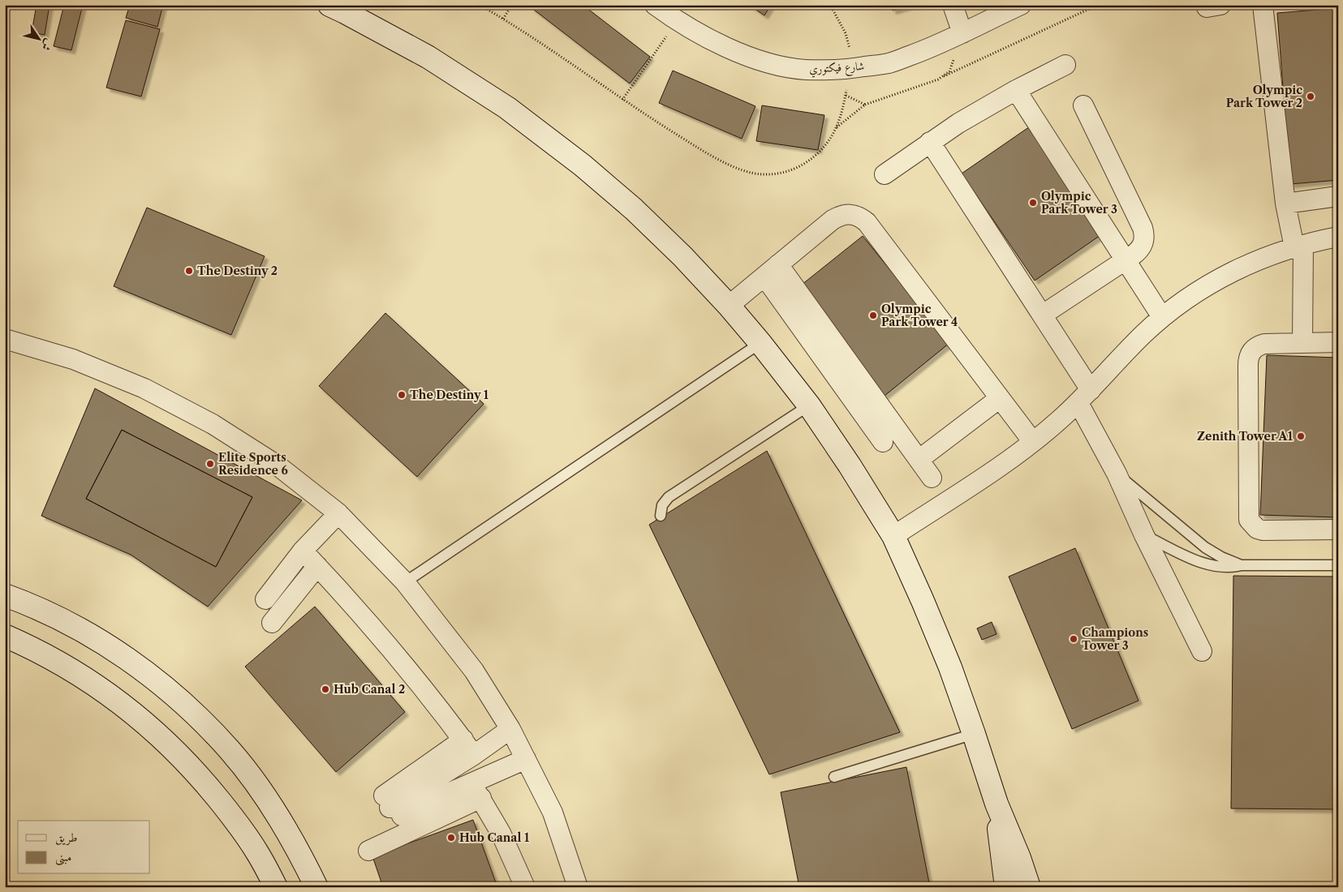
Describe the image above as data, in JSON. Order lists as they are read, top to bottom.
{
  "streets": {
    "street": ["شارع فيكتوري"]
  },
  "places": [
    "Olympic Park Tower 2",
    "Olympic Park Tower 3",
    "The Destiny 2",
    "Olympic Park Tower 4",
    "The Destiny 1",
    "Zenith Tower A1",
    "Elite Sports Residence 6",
    "Champions Tower 3",
    "Hub Canal 2",
    "Hub Canal 1"
  ],
  "legend": ["طريق", "مبنى"],
  "north": "bottom right"
}
